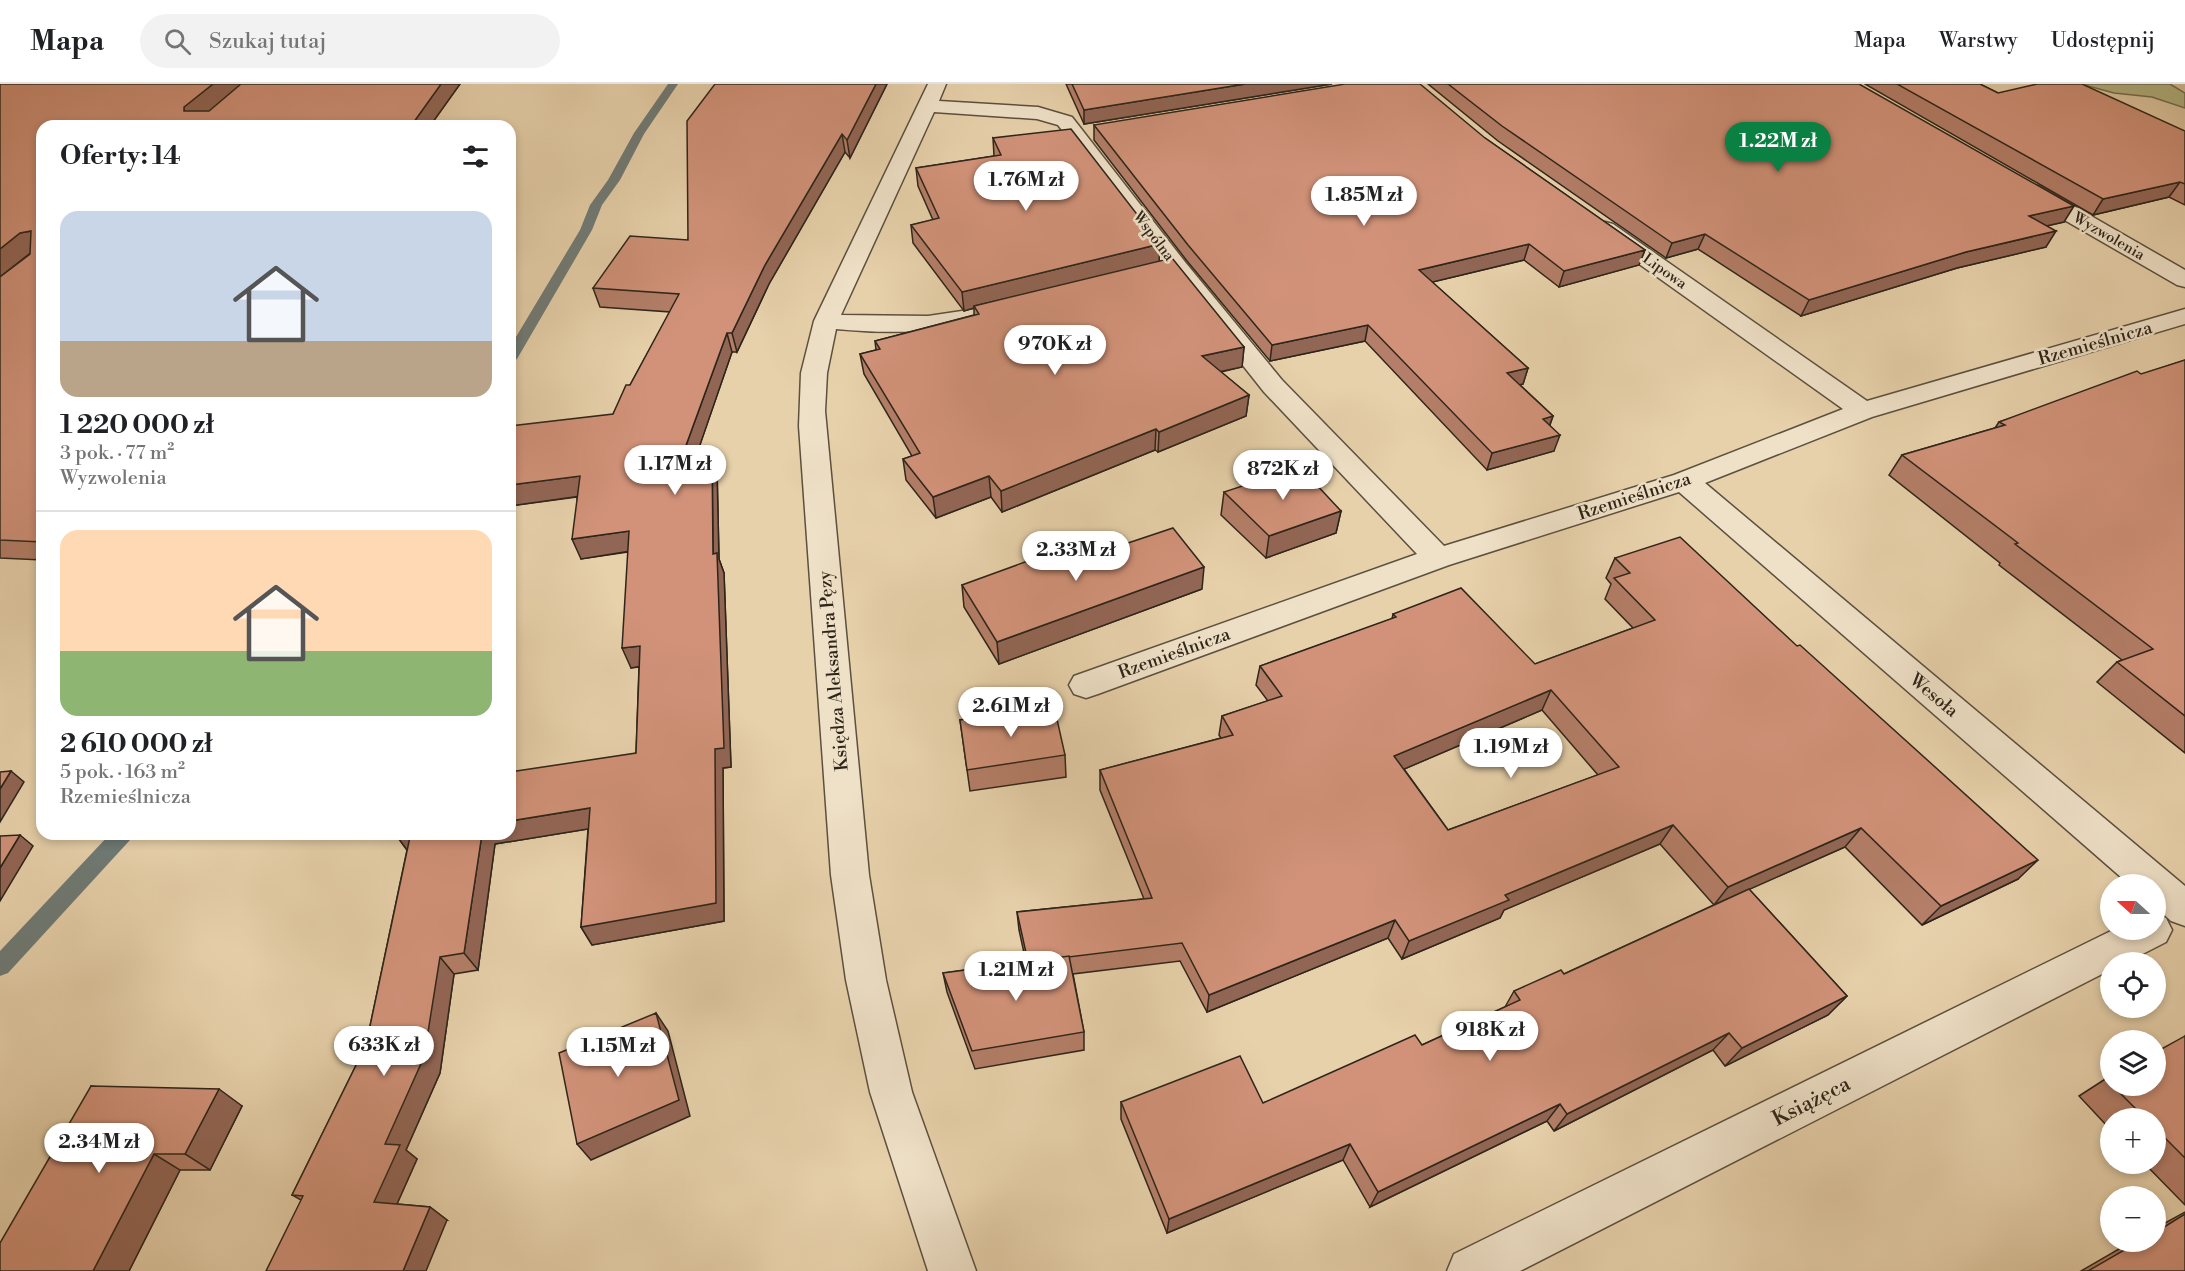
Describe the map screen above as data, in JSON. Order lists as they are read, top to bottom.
{
  "streets": {
    "street": [
      "Wspólna",
      "Wyzwolenia",
      "Lipowa",
      "Rzemieślnicza",
      "Księdza Aleksandra Pęzy",
      "Wesoła",
      "Książęca"
    ]
  },
  "crossings": [
    ["Wspólna", "Rzemieślnicza"],
    ["Wspólna", "Księdza Aleksandra Pęzy"],
    ["Lipowa", "Rzemieślnicza"],
    ["Rzemieślnicza", "Wesoła"],
    ["Wesoła", "Książęca"]
  ],
  "north": "left",
  "page": {
    "header": "Mapa",
    "search": "Szukaj tutaj",
    "nav": ["Mapa", "Warstwy", "Udostępnij"],
    "heading": "Oferty: 14",
    "price": [
      "1.22M zł",
      "1.76M zł",
      "1.85M zł",
      "970K zł",
      "1.17M zł",
      "872K zł",
      "2.33M zł",
      "2.61M zł",
      "1.19M zł",
      "1.21M zł",
      "918K zł",
      "633K zł",
      "1.15M zł",
      "2.34M zł"
    ],
    "list": [
      {
        "name": "1 220 000 zł",
        "note": "3 pok. · 77 m² · Wyzwolenia"
      },
      {
        "name": "2 610 000 zł",
        "note": "5 pok. · 163 m² · Rzemieślnicza"
      }
    ],
    "map_buttons": ["+", "−"]
  }
}
